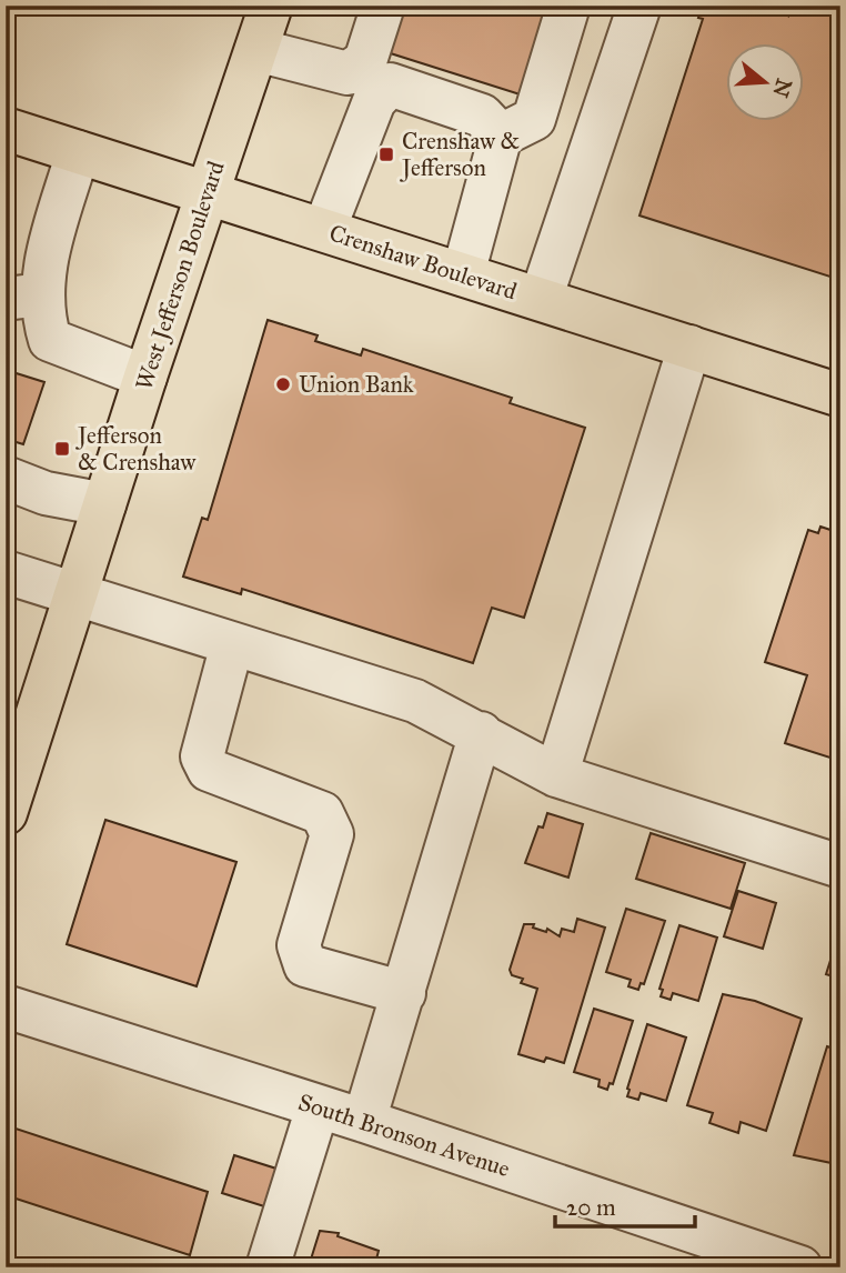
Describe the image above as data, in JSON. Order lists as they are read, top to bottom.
{
  "streets": {
    "main road": ["Crenshaw Boulevard", "West Jefferson Boulevard"],
    "street": ["South Bronson Avenue"]
  },
  "crossings": [
    ["Crenshaw Boulevard", "West Jefferson Boulevard"]
  ],
  "places": {
    "transit": ["Crenshaw & Jefferson", "Jefferson & Crenshaw"],
    "other": ["Union Bank"]
  },
  "scale_bar": "20 m",
  "north": "right"
}
